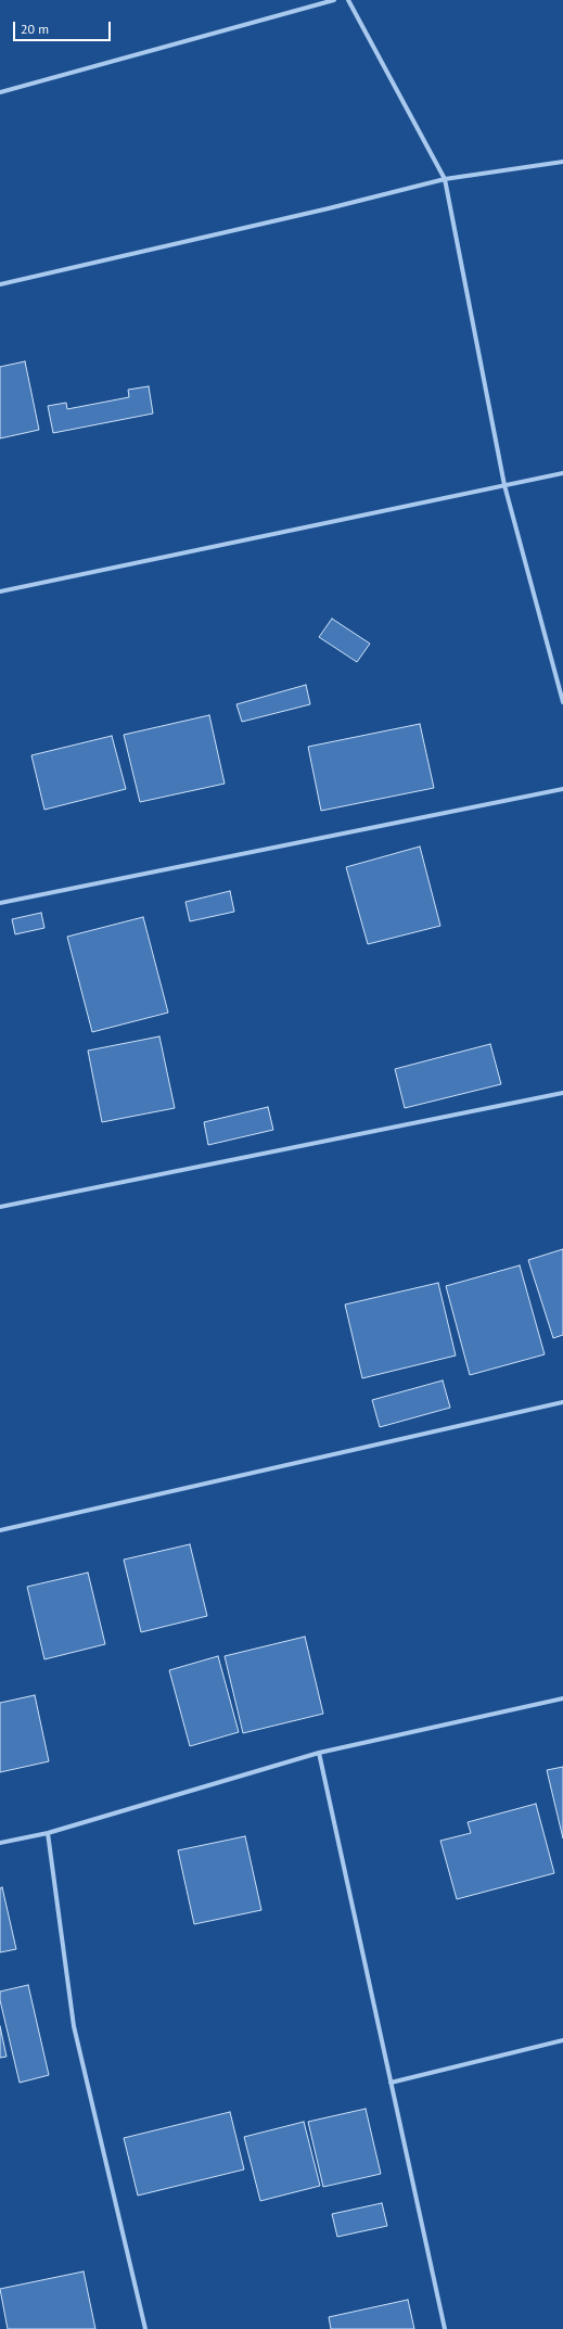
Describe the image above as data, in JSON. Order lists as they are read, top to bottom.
{
  "scale_bar": "20 m"
}
